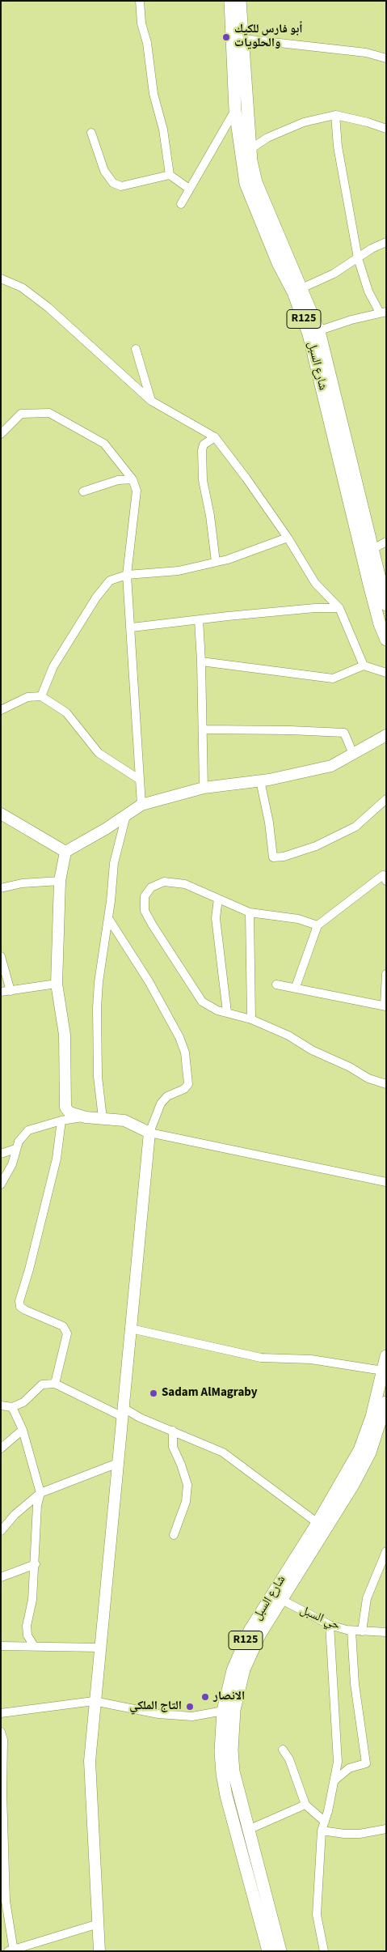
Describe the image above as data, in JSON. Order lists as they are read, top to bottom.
{
  "streets": {
    "main road": ["R125", "شارع السبل"],
    "street": ["حي السبل"]
  },
  "crossings": [
    ["شارع السبل", "حي السبل"]
  ],
  "places": [
    "أبو فارس للكيك والحلويات",
    "Sadam AlMagraby",
    "الانصار",
    "التاج الملكي"
  ]
}
